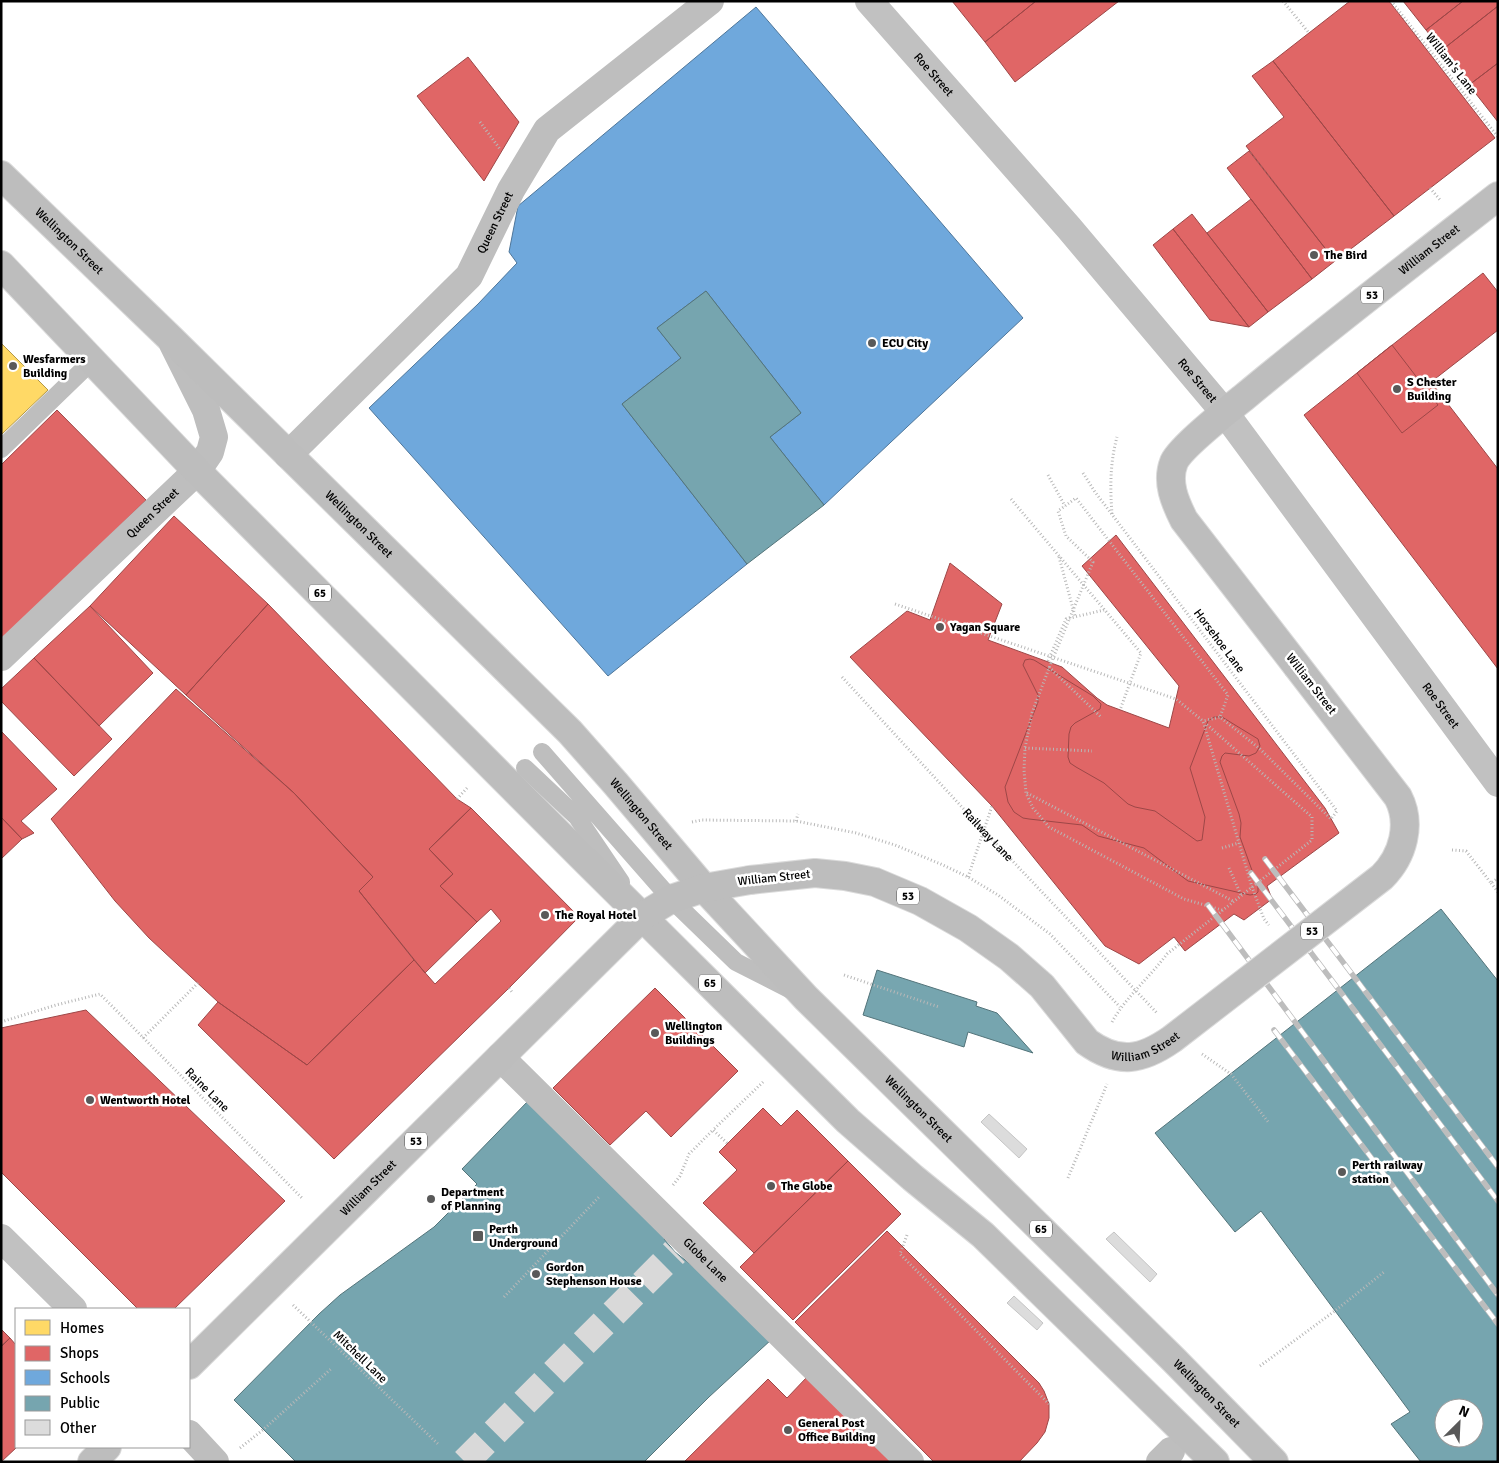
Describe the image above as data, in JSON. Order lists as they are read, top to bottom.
{
  "streets": {
    "main road": [
      "Roe Street",
      "Wellington Street",
      "William Street",
      "53",
      "65"
    ],
    "street": ["Queen Street", "Globe Lane"],
    "path": [
      "William's Lane",
      "Horsehoe Lane",
      "Railway Lane",
      "Raine Lane",
      "Mitchell Lane"
    ]
  },
  "crossings": [
    ["Roe Street", "William Street"],
    ["Queen Street", "Wellington Street"],
    ["Queen Street", "65"],
    ["Wellington Street", "William Street"],
    ["William Street", "65"],
    ["William Street", "Globe Lane"],
    ["William Street", "Mitchell Lane"]
  ],
  "places": {
    "other": [
      "The Bird",
      "ECU City",
      "Wesfarmers Building",
      "S Chester Building",
      "Yagan Square",
      "The Royal Hotel",
      "Wellington Buildings",
      "Wentworth Hotel",
      "Perth railway station",
      "The Globe",
      "Department of Planning",
      "Gordon Stephenson House",
      "General Post Office Building"
    ],
    "transit": ["Perth Underground"]
  },
  "legend": [
    "Homes",
    "Shops",
    "Schools",
    "Public",
    "Other"
  ],
  "north": "top right"
}
